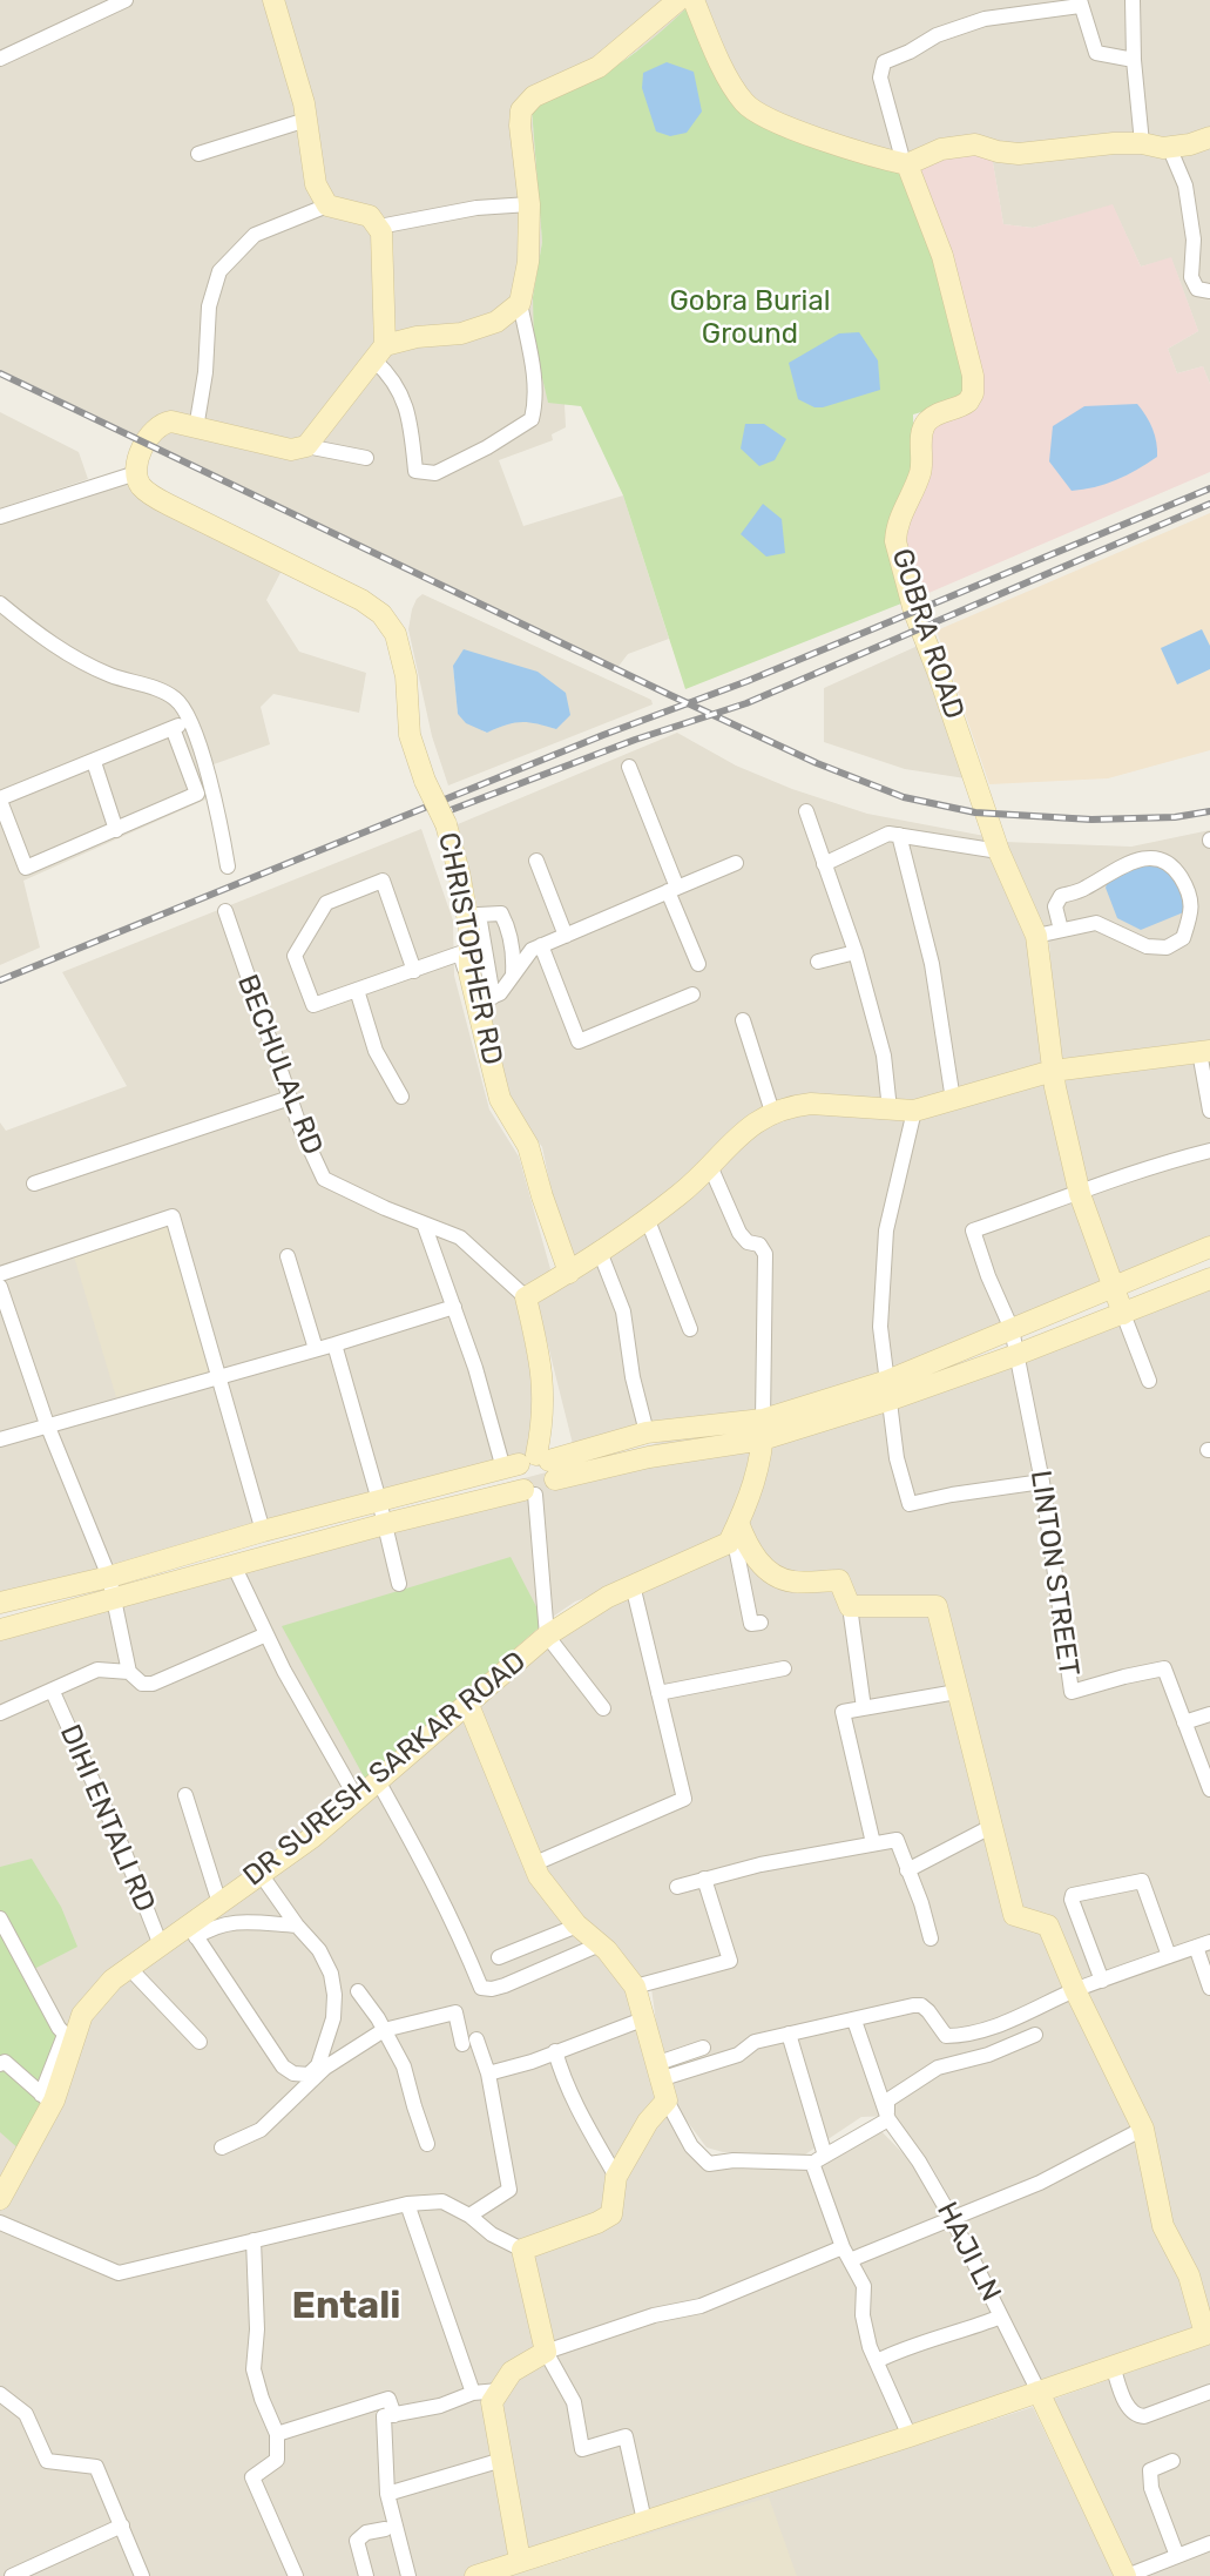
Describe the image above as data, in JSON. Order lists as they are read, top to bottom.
{
  "streets": {
    "street": [
      "GOBRA ROAD",
      "CHRISTOPHER RD",
      "BECHULAL RD",
      "LINTON STREET",
      "DR SURESH SARKAR ROAD",
      "DIHI ENTALI RD",
      "HAJI LN"
    ]
  },
  "crossings": [
    ["GOBRA ROAD", "LINTON STREET"],
    ["DR SURESH SARKAR ROAD", "DIHI ENTALI RD"]
  ],
  "districts": ["Entali"],
  "parks": ["Gobra Burial Ground"]
}
